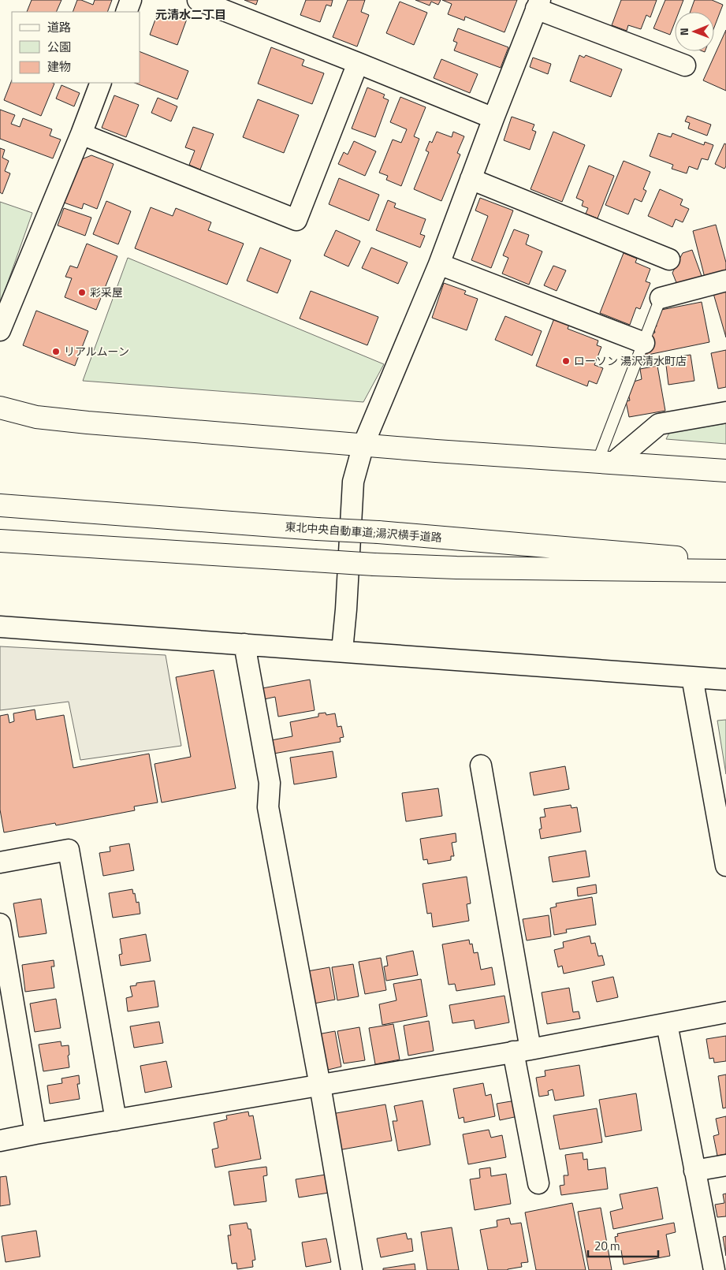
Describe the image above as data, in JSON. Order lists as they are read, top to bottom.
{
  "streets": {
    "main road": ["東北中央自動車道;湯沢横手道路"]
  },
  "districts": ["元清水二丁目"],
  "places": ["彩采屋", "リアルムーン", "ローソン 湯沢清水町店"],
  "legend": ["道路", "公園", "建物"],
  "scale_bar": "20 m",
  "north": "left"
}
